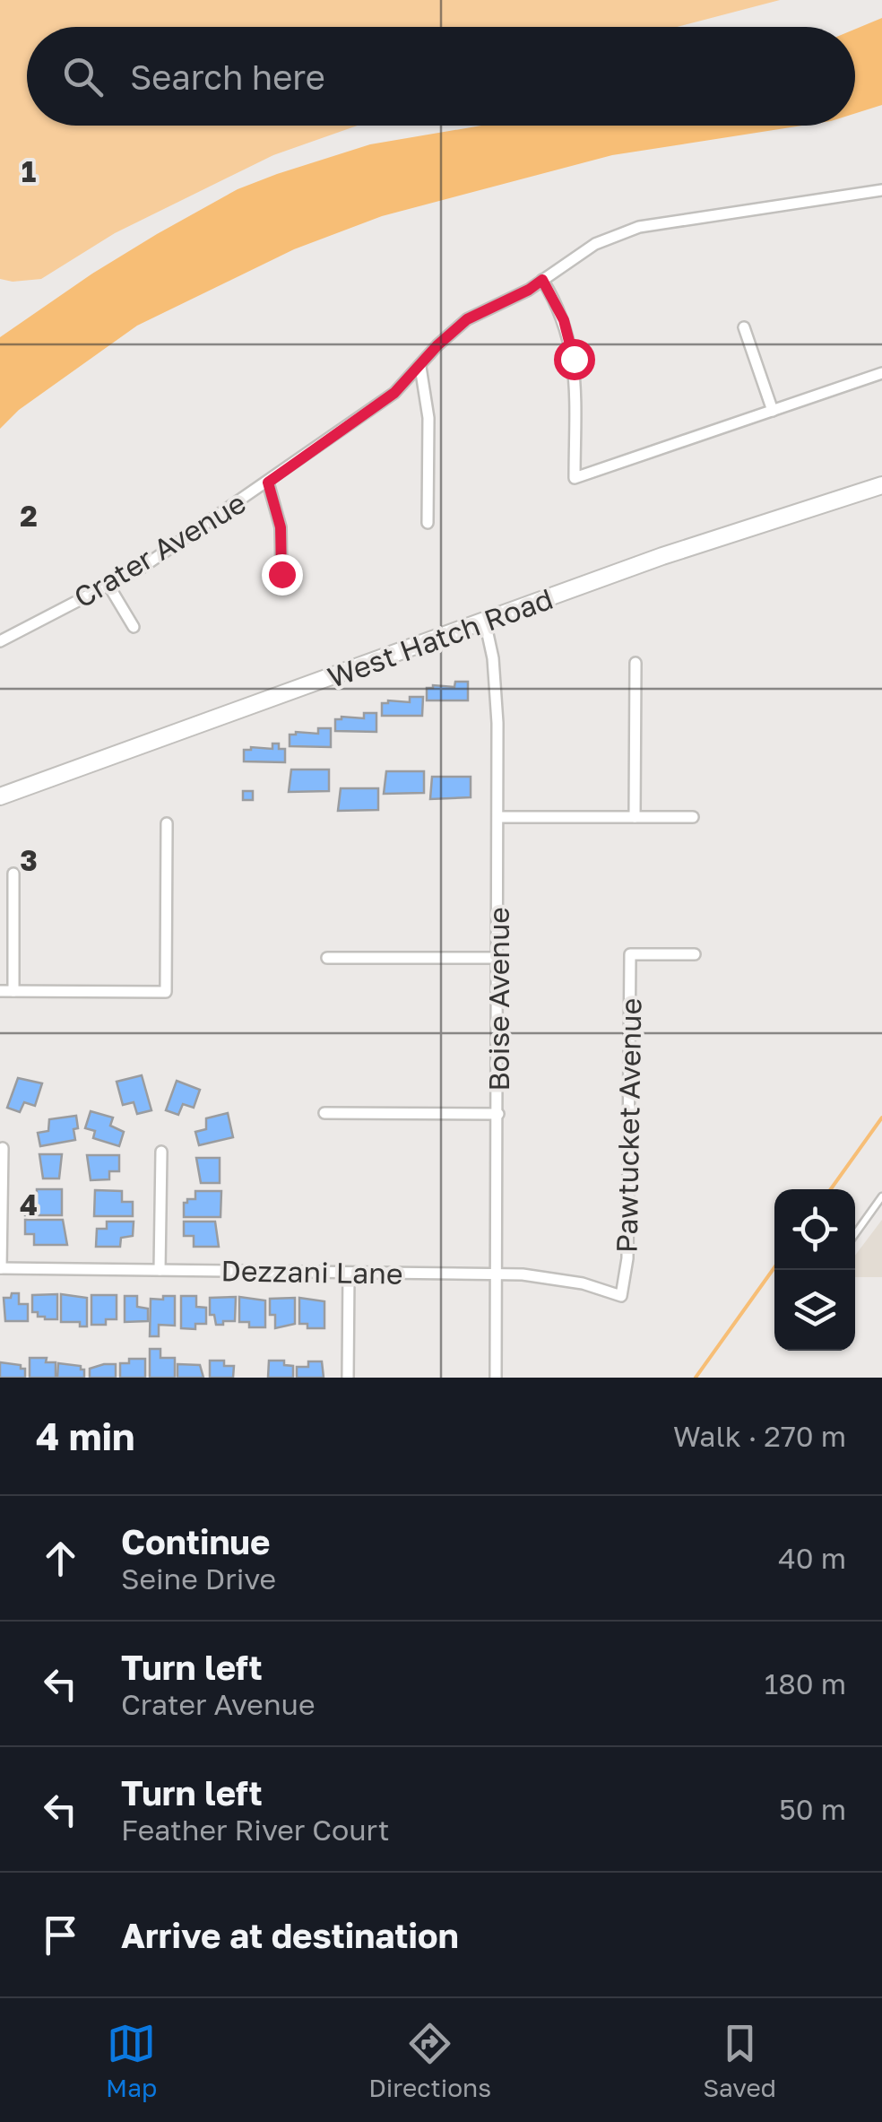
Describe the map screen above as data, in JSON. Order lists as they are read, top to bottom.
{
  "streets": {
    "main road": ["West Hatch Road"],
    "street": [
      "Crater Avenue",
      "Boise Avenue",
      "Pawtucket Avenue",
      "Dezzani Lane"
    ]
  },
  "crossings": [
    ["West Hatch Road", "Boise Avenue"],
    ["Boise Avenue", "Dezzani Lane"],
    ["Pawtucket Avenue", "Dezzani Lane"]
  ],
  "page": {
    "search": "Search here",
    "heading": ["4 min", "Walk · 270 m"],
    "list": [
      ["Continue", "Seine Drive", "40 m"],
      ["Turn left", "Crater Avenue", "180 m"],
      ["Turn left", "Feather River Court", "50 m"],
      "Arrive at destination"
    ],
    "nav": ["Map", "Directions", "Saved"]
  },
  "grid": {
    "rows": [
      "1",
      "2",
      "3",
      "4"
    ]
  }
}
